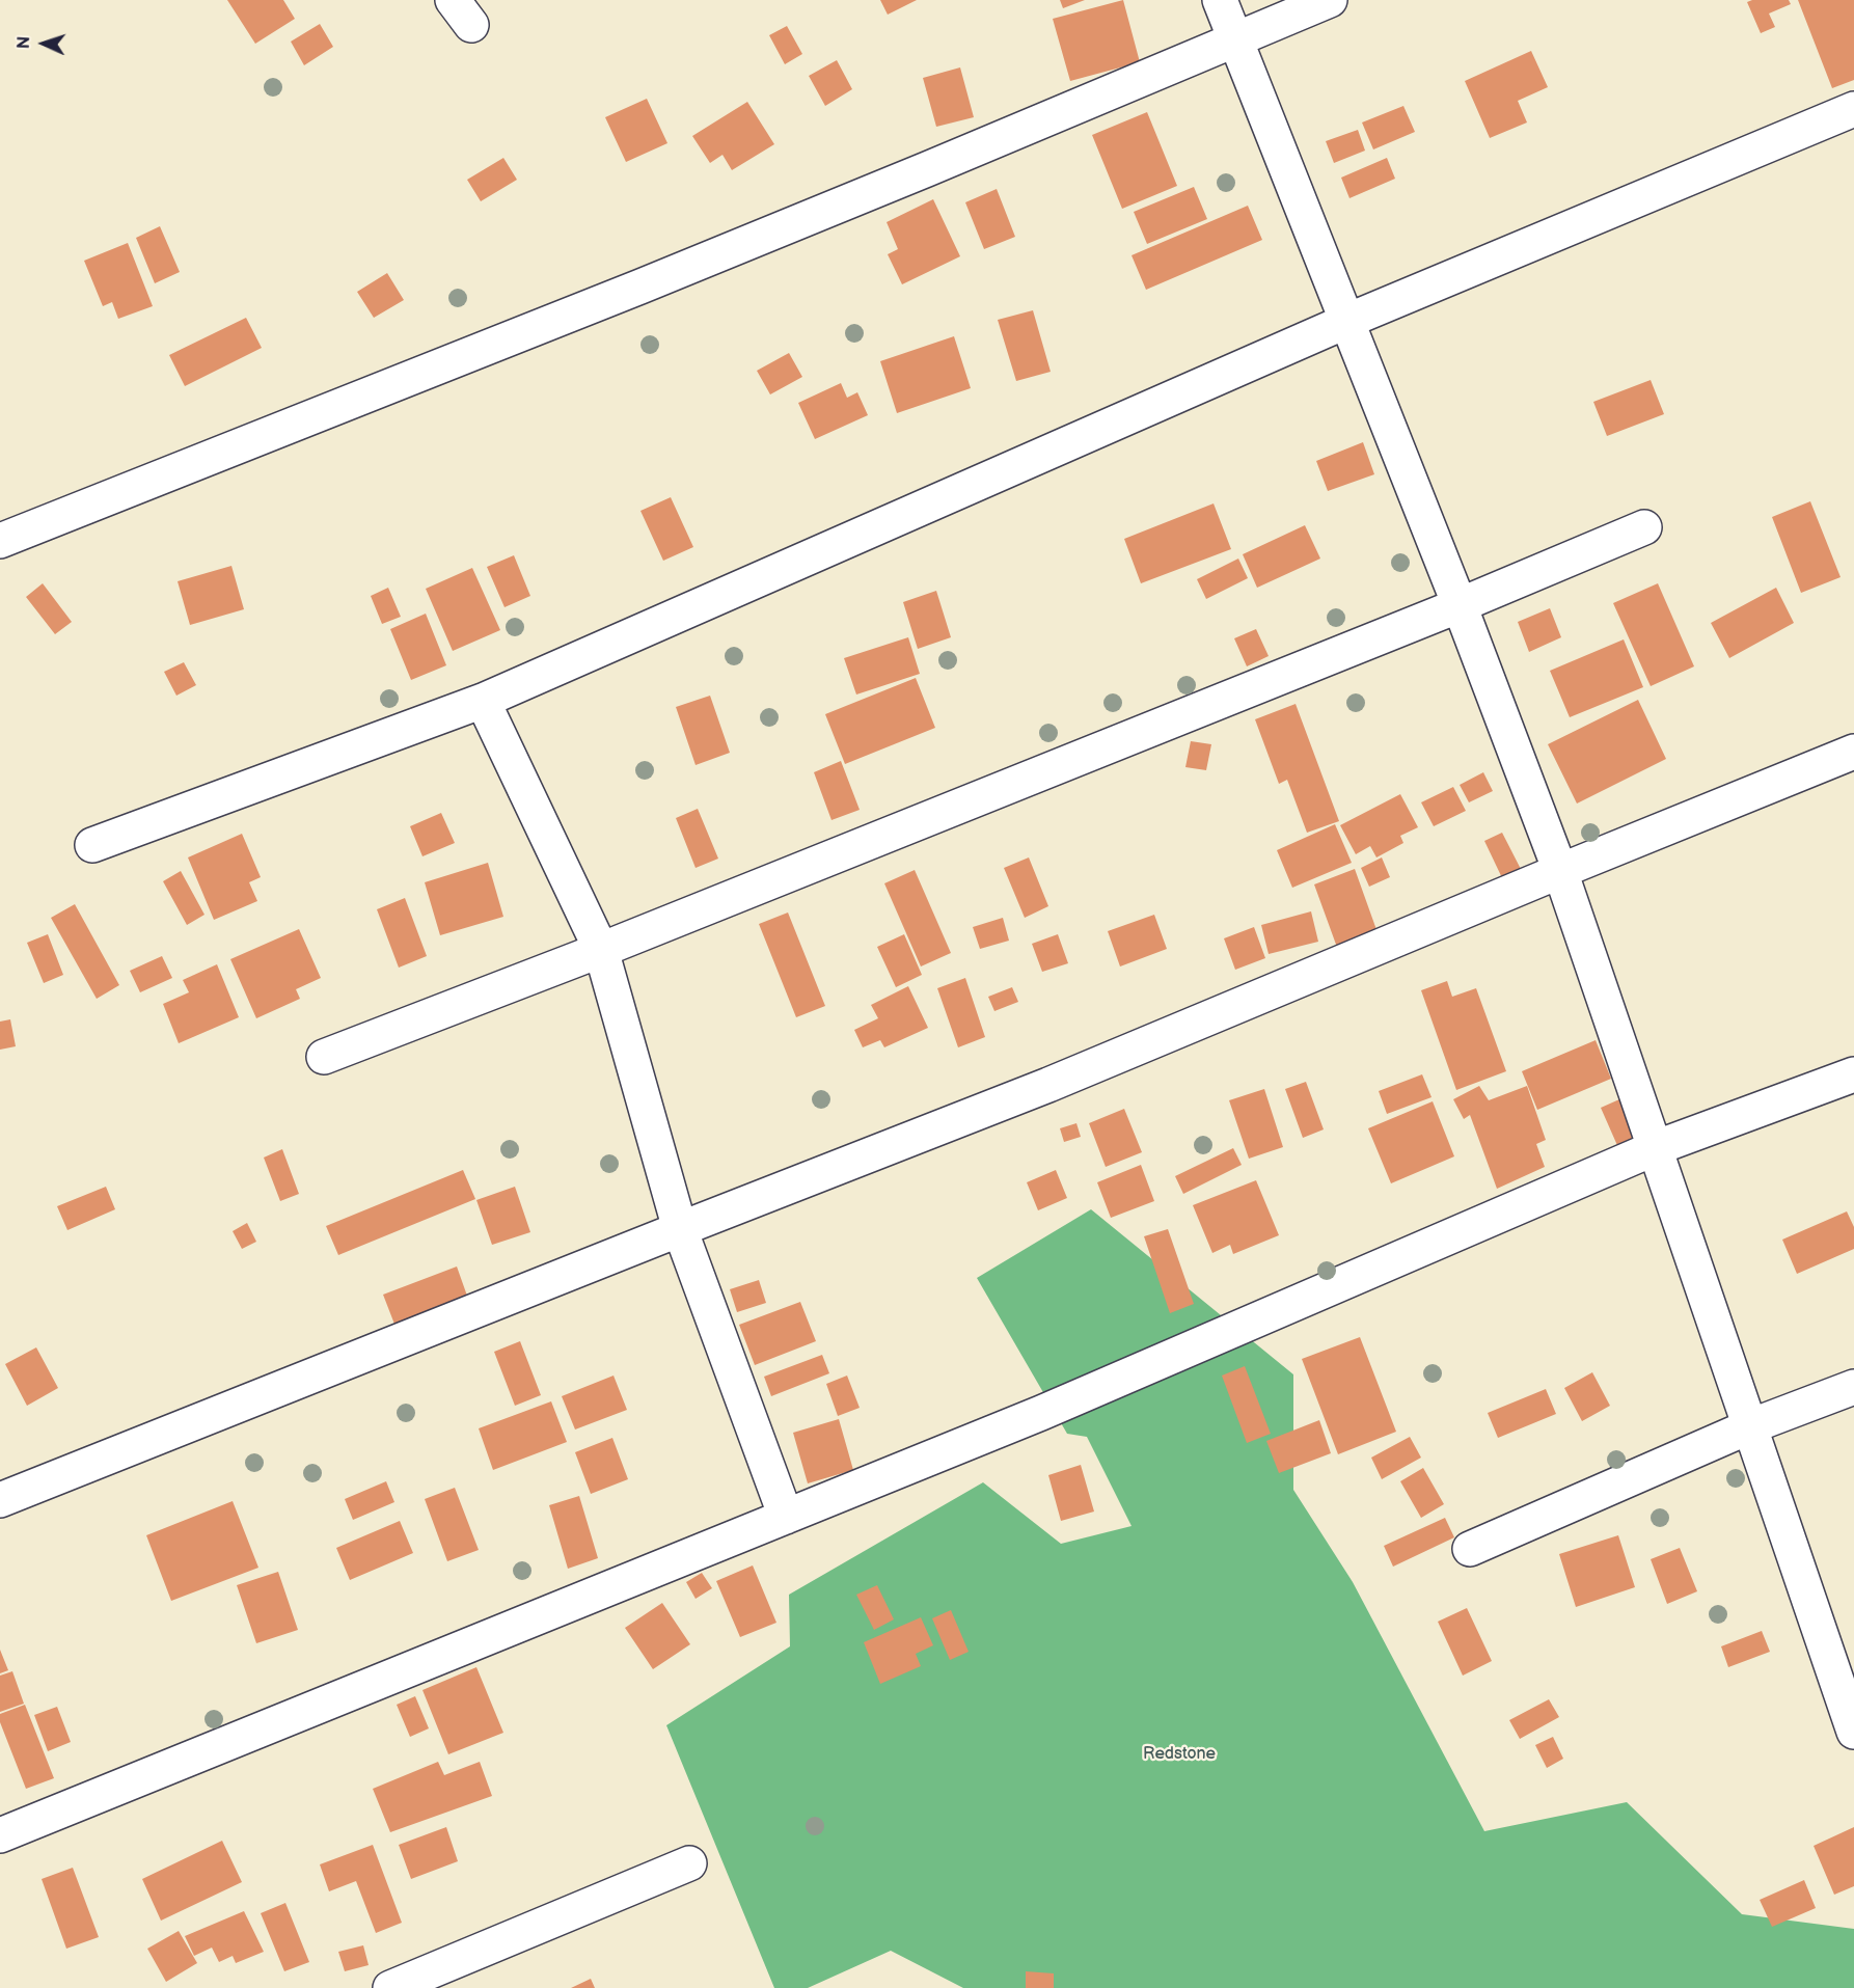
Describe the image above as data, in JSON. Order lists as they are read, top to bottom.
{
  "parks": ["Redstone"],
  "north": "left"
}
